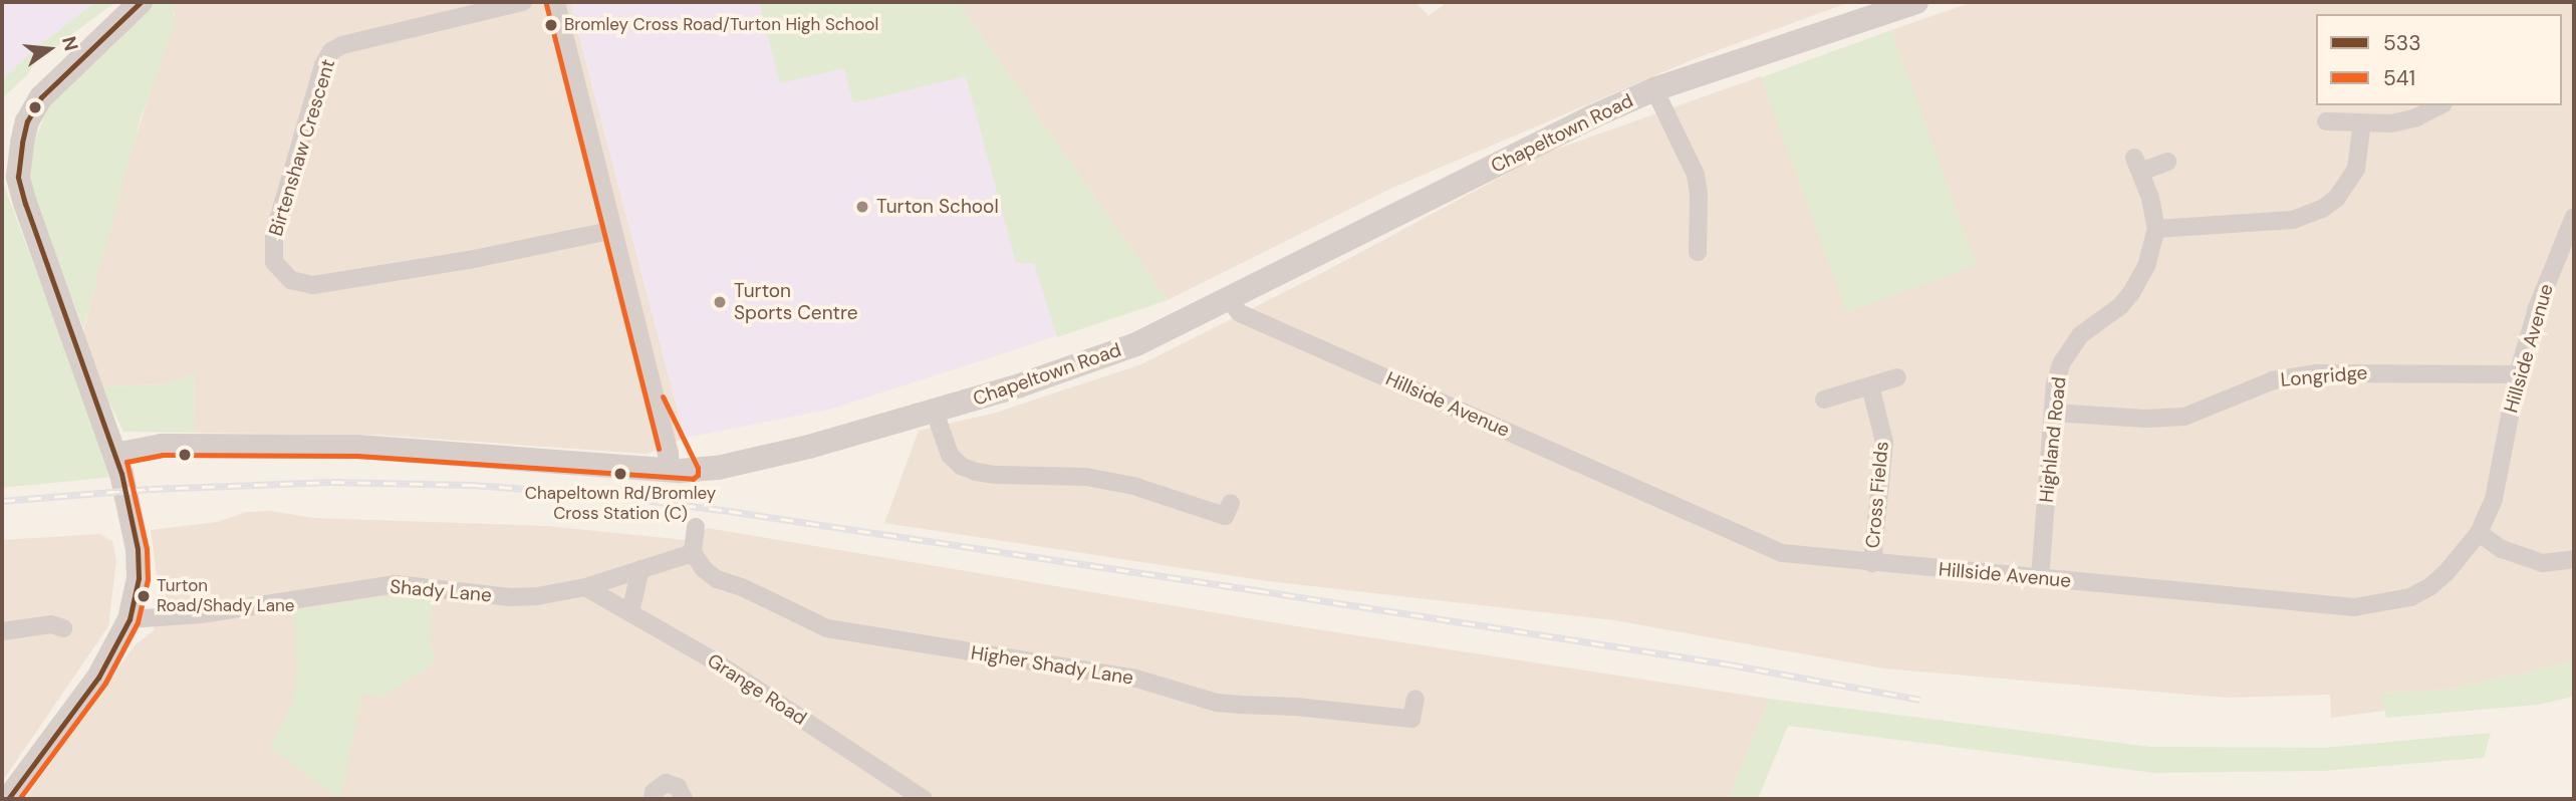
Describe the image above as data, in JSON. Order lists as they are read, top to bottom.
{
  "streets": {
    "main road": ["Chapeltown Road"],
    "street": [
      "Birtenshaw Crescent",
      "Hillside Avenue",
      "Longridge",
      "Highland Road",
      "Cross Fields",
      "Shady Lane",
      "Higher Shady Lane",
      "Grange Road"
    ]
  },
  "crossings": [
    ["Chapeltown Road", "Hillside Avenue"],
    ["Hillside Avenue", "Longridge"],
    ["Hillside Avenue", "Highland Road"],
    ["Hillside Avenue", "Cross Fields"],
    ["Longridge", "Highland Road"],
    ["Shady Lane", "Grange Road"]
  ],
  "places": [
    "Bromley Cross Road/Turton High School",
    "Turton School",
    "Turton Sports Centre",
    "Chapeltown Rd/Bromley Cross Station (C)",
    "Turton Road/Shady Lane"
  ],
  "lines": ["transit line 533", "transit line 541"],
  "legend": ["533", "541"],
  "north": "right"
}
